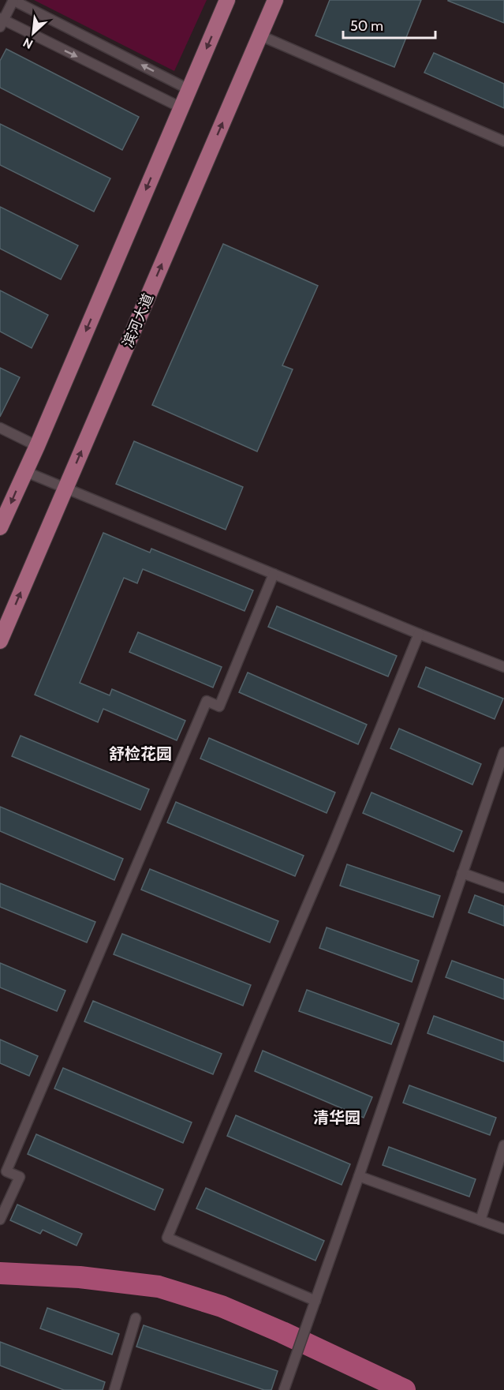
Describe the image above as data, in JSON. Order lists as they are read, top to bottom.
{
  "streets": {
    "main road": ["滨河大道"]
  },
  "districts": ["舒检花园", "清华园"],
  "scale_bar": "50 m",
  "north": "bottom left"
}
